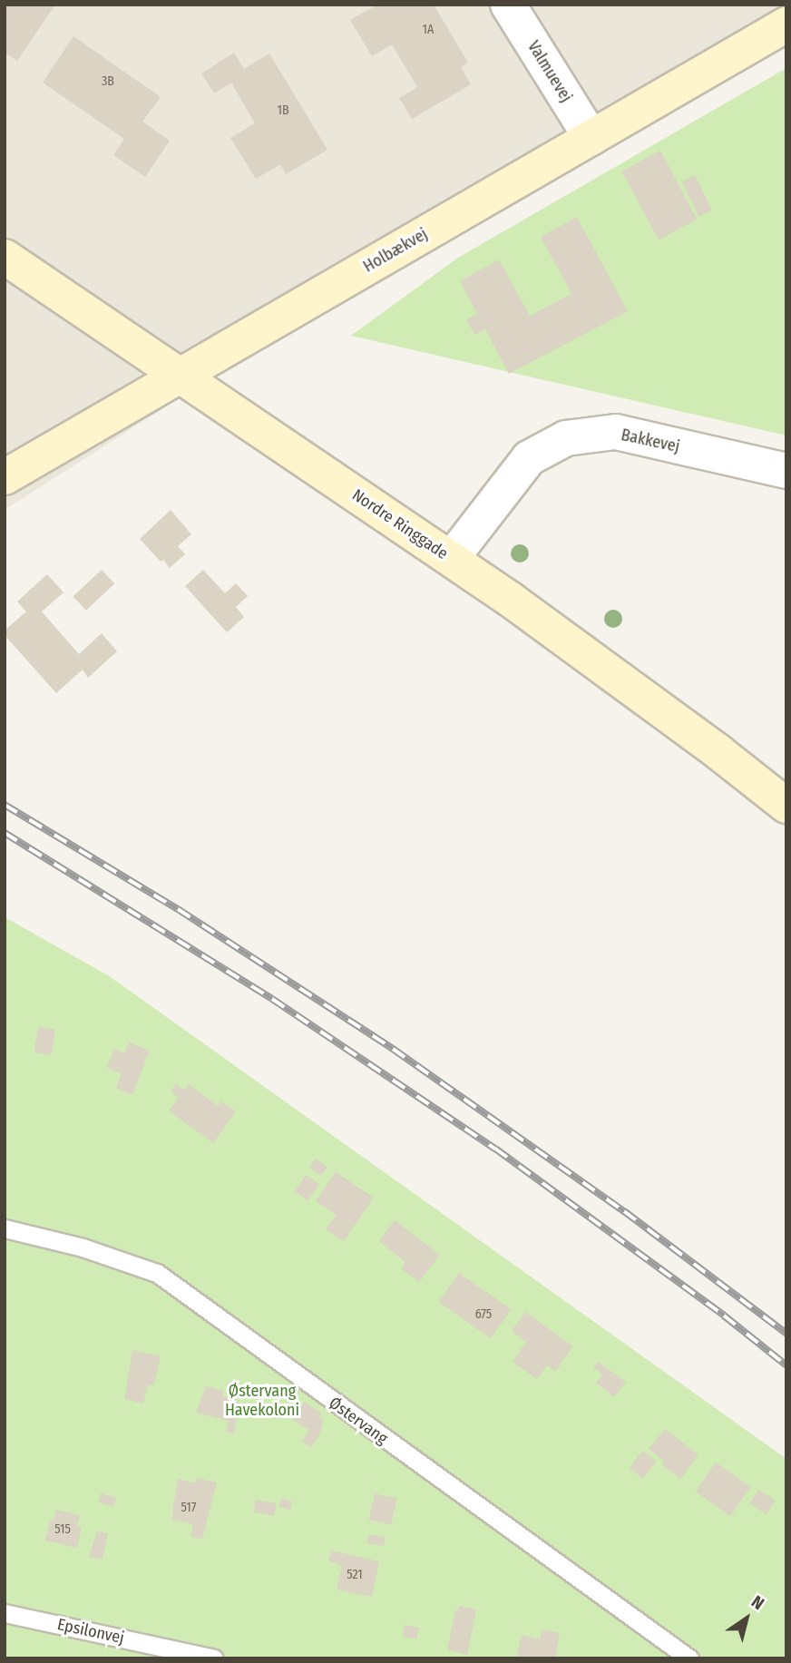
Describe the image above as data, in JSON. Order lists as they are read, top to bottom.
{
  "streets": {
    "street": [
      "Valmuevej",
      "Holbækvej",
      "Bakkevej",
      "Nordre Ringgade"
    ],
    "lane": ["Østervang", "Epsilonvej"]
  },
  "crossings": [
    ["Valmuevej", "Holbækvej"],
    ["Holbækvej", "Nordre Ringgade"],
    ["Bakkevej", "Nordre Ringgade"]
  ],
  "parks": ["Østervang Havekoloni"],
  "house_numbers": [
    "1A",
    "3B",
    "1B",
    "675",
    "517",
    "515",
    "521"
  ],
  "north": "top right"
}
